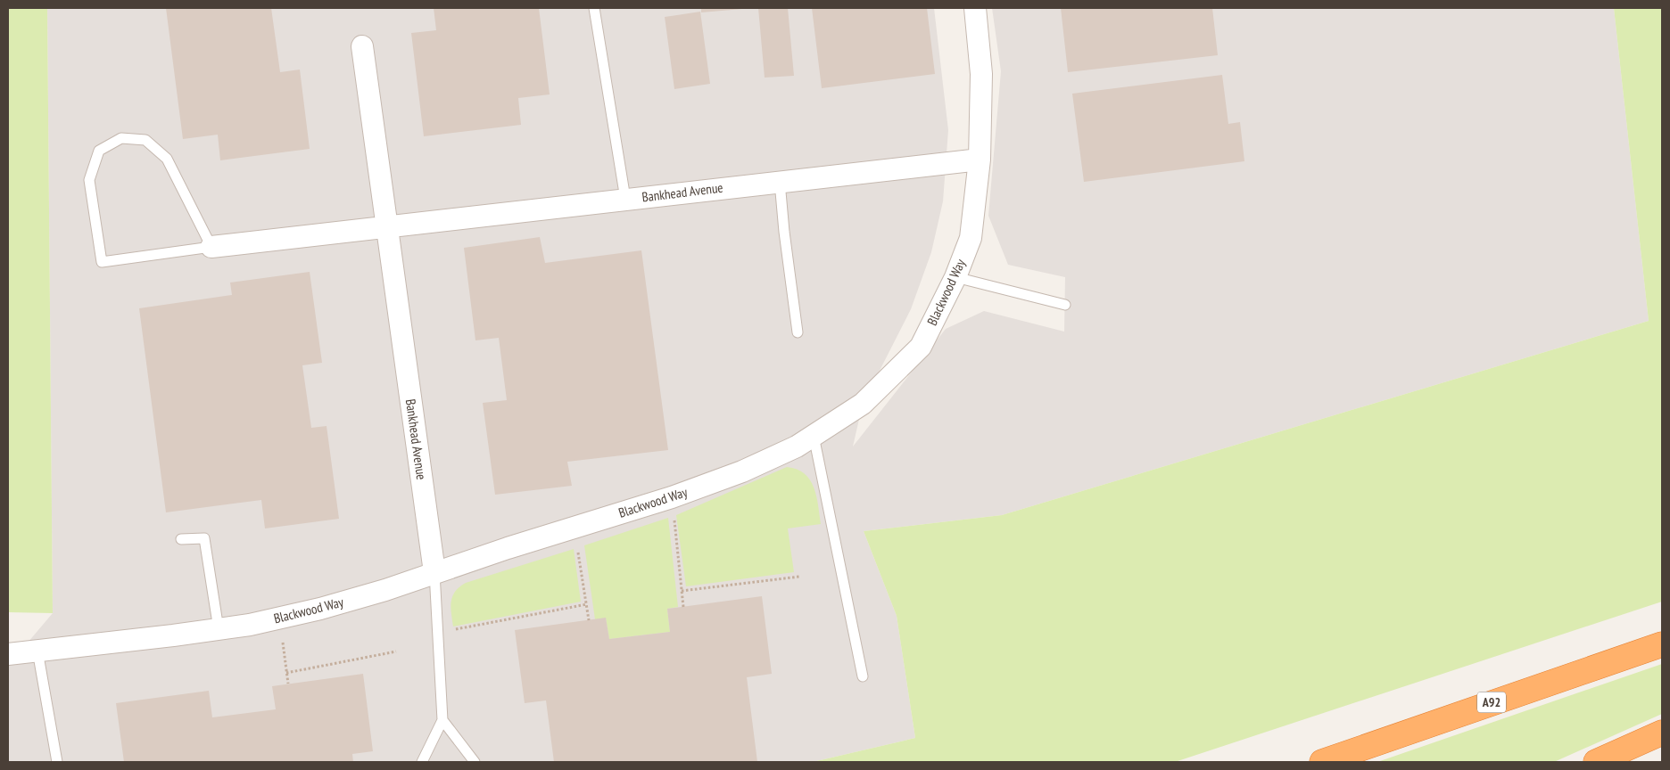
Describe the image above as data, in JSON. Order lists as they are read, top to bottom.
{
  "streets": {
    "highway": ["A92"],
    "street": ["Bankhead Avenue", "Blackwood Way"]
  },
  "crossings": [
    ["Bankhead Avenue", "Blackwood Way"]
  ]
}
